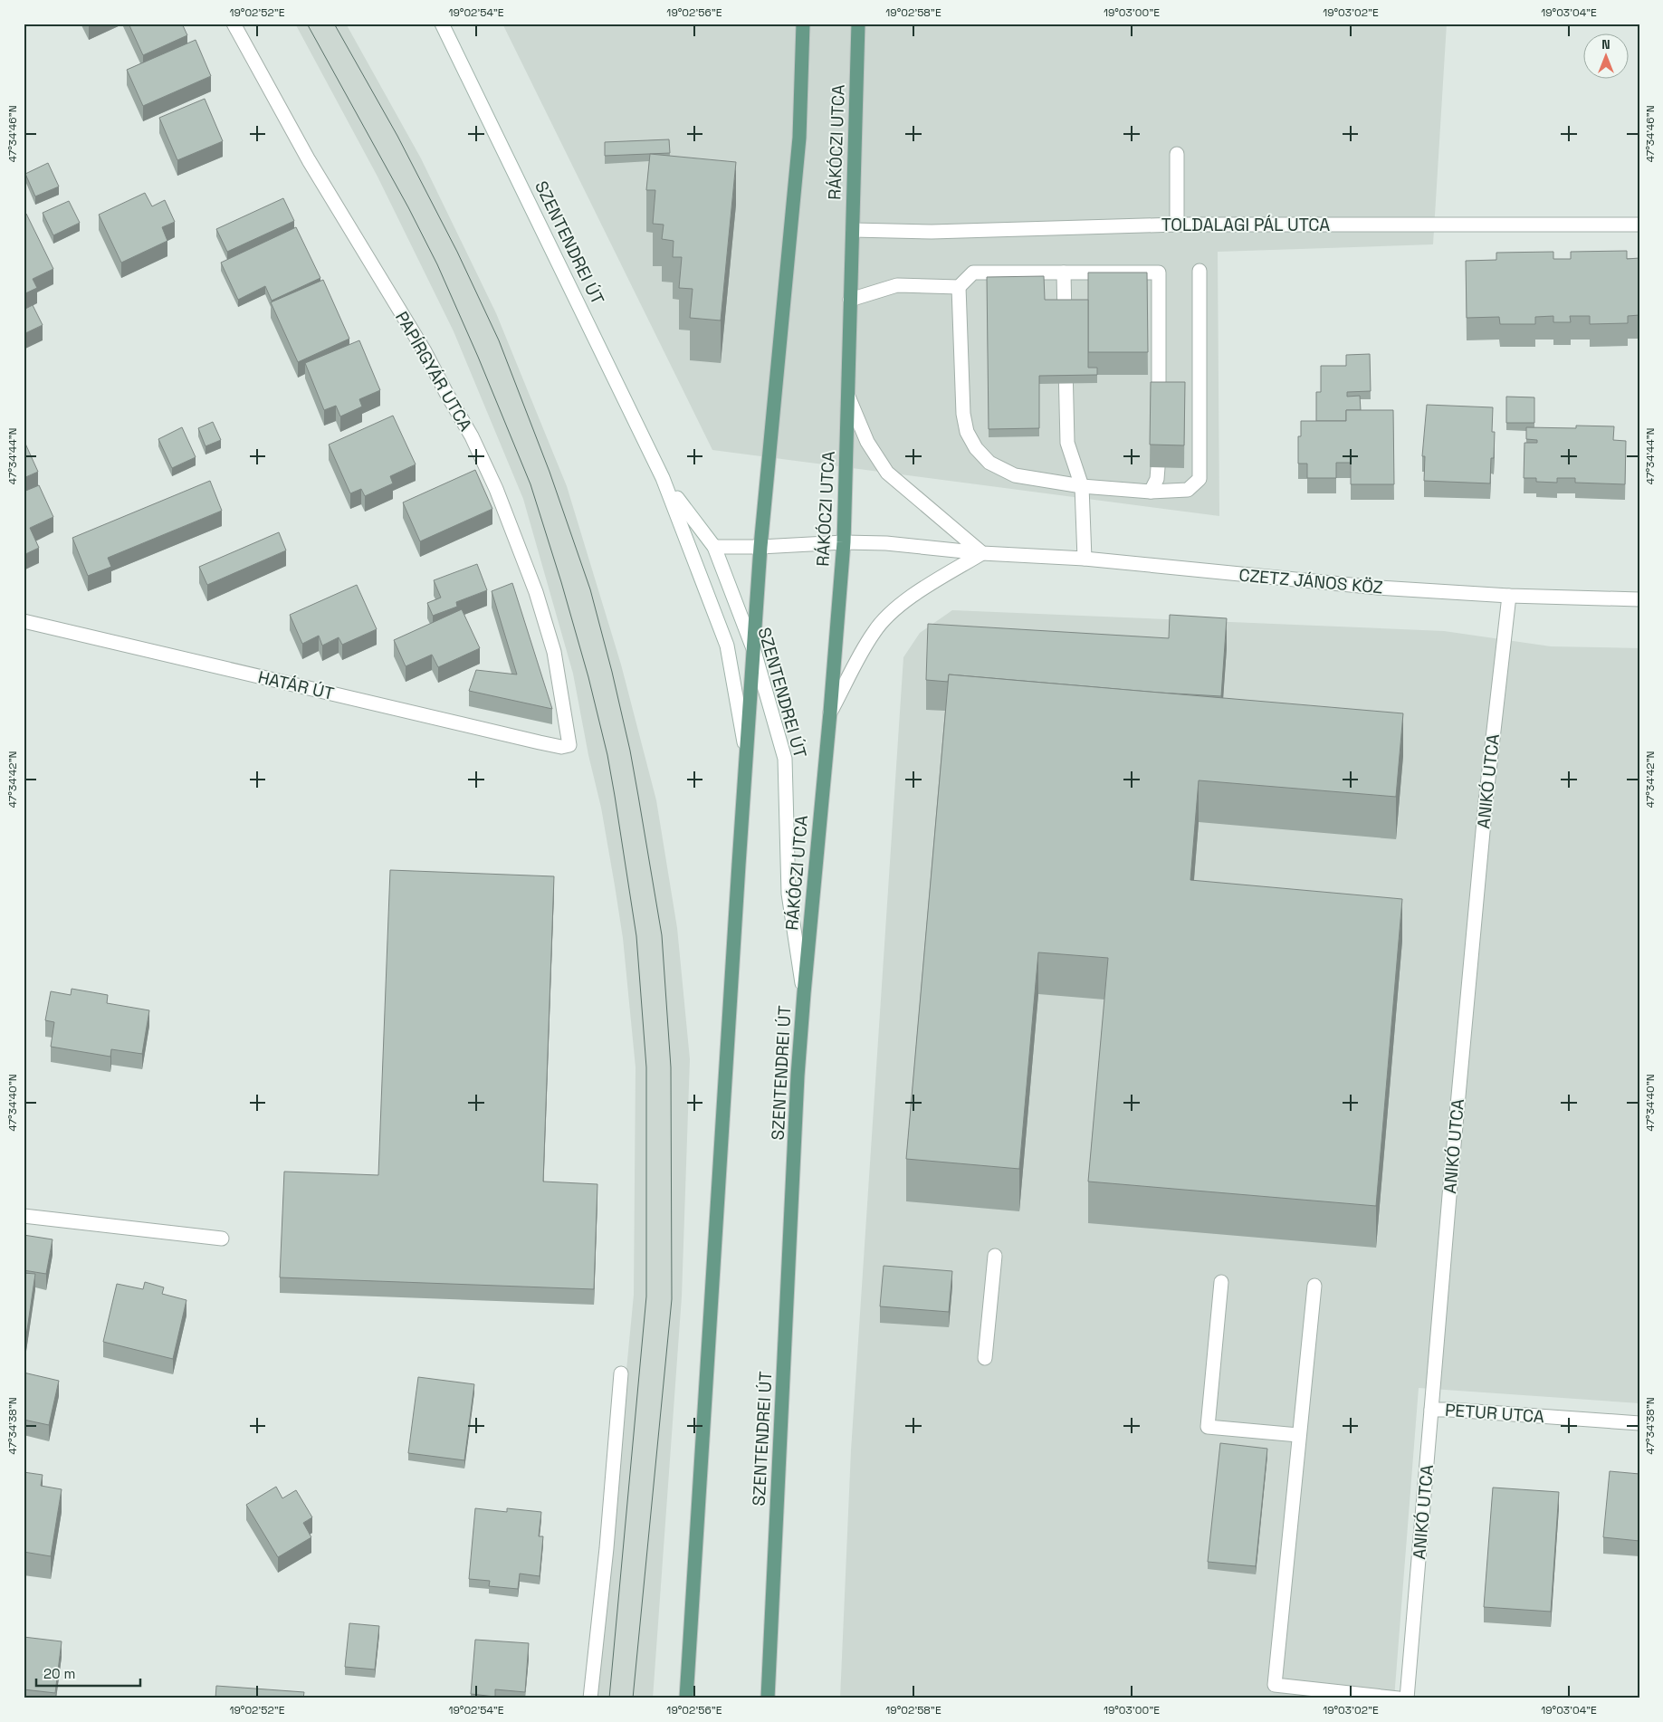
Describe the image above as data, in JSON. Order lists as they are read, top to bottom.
{
  "streets": {
    "main road": ["RÁKÓCZI UTCA", "SZENTENDREI ÚT"],
    "street": [
      "TOLDALAGI PÁL UTCA",
      "PAPÍRGYÁR UTCA",
      "CZETZ JÁNOS KÖZ",
      "HATÁR ÚT",
      "ANIKÓ UTCA",
      "PETUR UTCA"
    ]
  },
  "crossings": [
    ["RÁKÓCZI UTCA", "TOLDALAGI PÁL UTCA"],
    ["RÁKÓCZI UTCA", "SZENTENDREI ÚT"],
    ["RÁKÓCZI UTCA", "CZETZ JÁNOS KÖZ"],
    ["SZENTENDREI ÚT", "CZETZ JÁNOS KÖZ"],
    ["PAPÍRGYÁR UTCA", "HATÁR ÚT"],
    ["CZETZ JÁNOS KÖZ", "ANIKÓ UTCA"],
    ["ANIKÓ UTCA", "PETUR UTCA"]
  ],
  "scale_bar": "20 m",
  "north": "top",
  "coordinates": [
    "19°02'52\"E",
    "19°02'54\"E",
    "19°02'56\"E",
    "19°02'58\"E",
    "19°03'00\"E",
    "19°03'02\"E",
    "19°03'04\"E",
    "47°34'46\"N",
    "47°34'44\"N",
    "47°34'42\"N",
    "47°34'40\"N",
    "47°34'38\"N"
  ]
}
